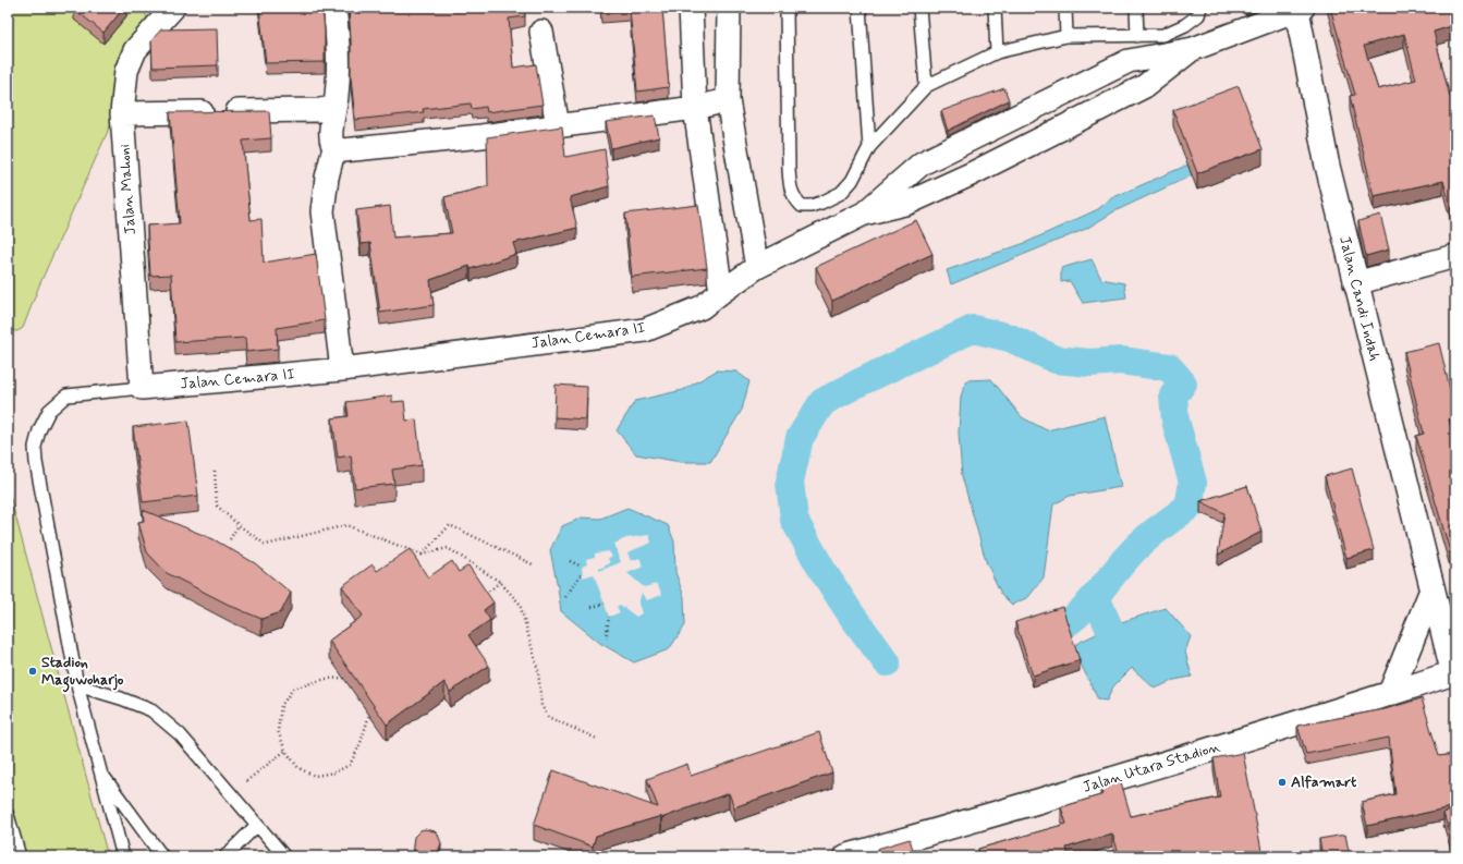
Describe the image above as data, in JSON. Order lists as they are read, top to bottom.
{
  "streets": {
    "street": [
      "Jalan Mahoni",
      "Jalan Candi Indah",
      "Jalan Cemara II",
      "Jalan Utara Stadion"
    ]
  },
  "crossings": [
    ["Jalan Mahoni", "Jalan Cemara II"],
    ["Jalan Candi Indah", "Jalan Utara Stadion"]
  ],
  "places": ["Stadion Maguwoharjo", "Alfamart"]
}
